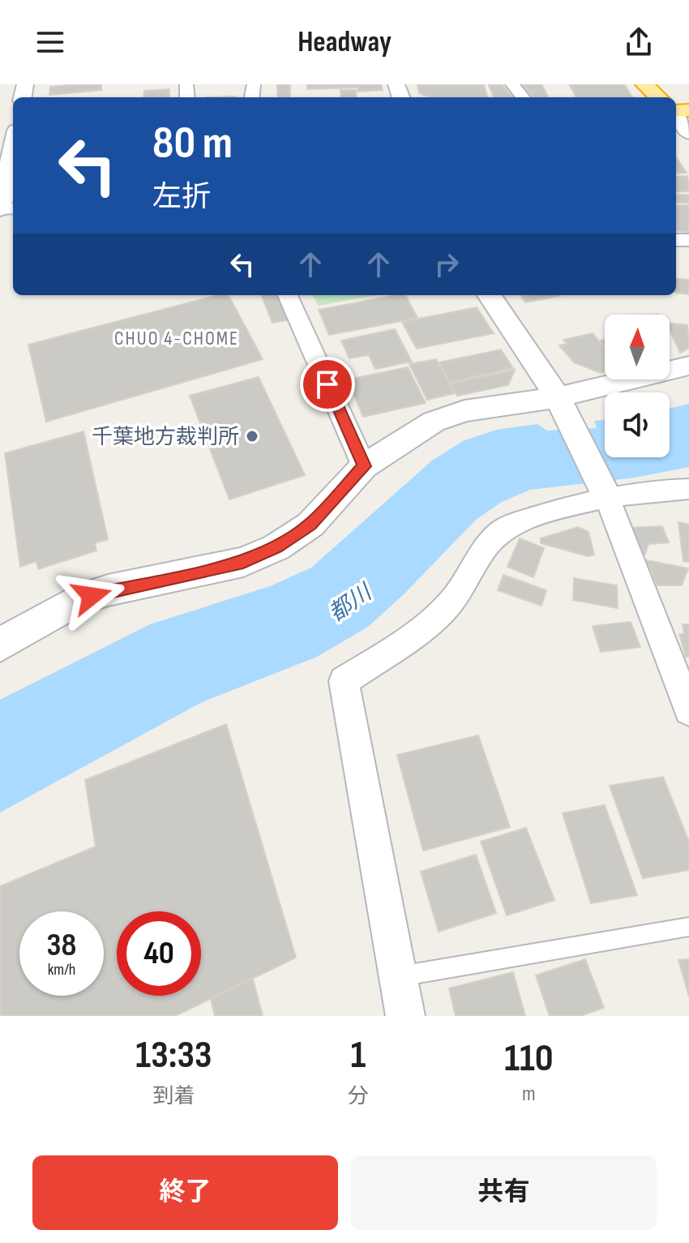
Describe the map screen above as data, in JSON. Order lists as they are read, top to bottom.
{
  "districts": ["CHUO 4-CHOME"],
  "water": ["都川"],
  "places": ["千葉地方裁判所"],
  "north": "top",
  "page": {
    "header": "Headway",
    "turn": ["80 m", "左折"],
    "speed": "38 km/h",
    "limit": "40",
    "eta": [
      "13:33",
      "到着",
      "1",
      "分",
      "110",
      "m"
    ],
    "buttons": ["終了", "共有"]
  }
}
